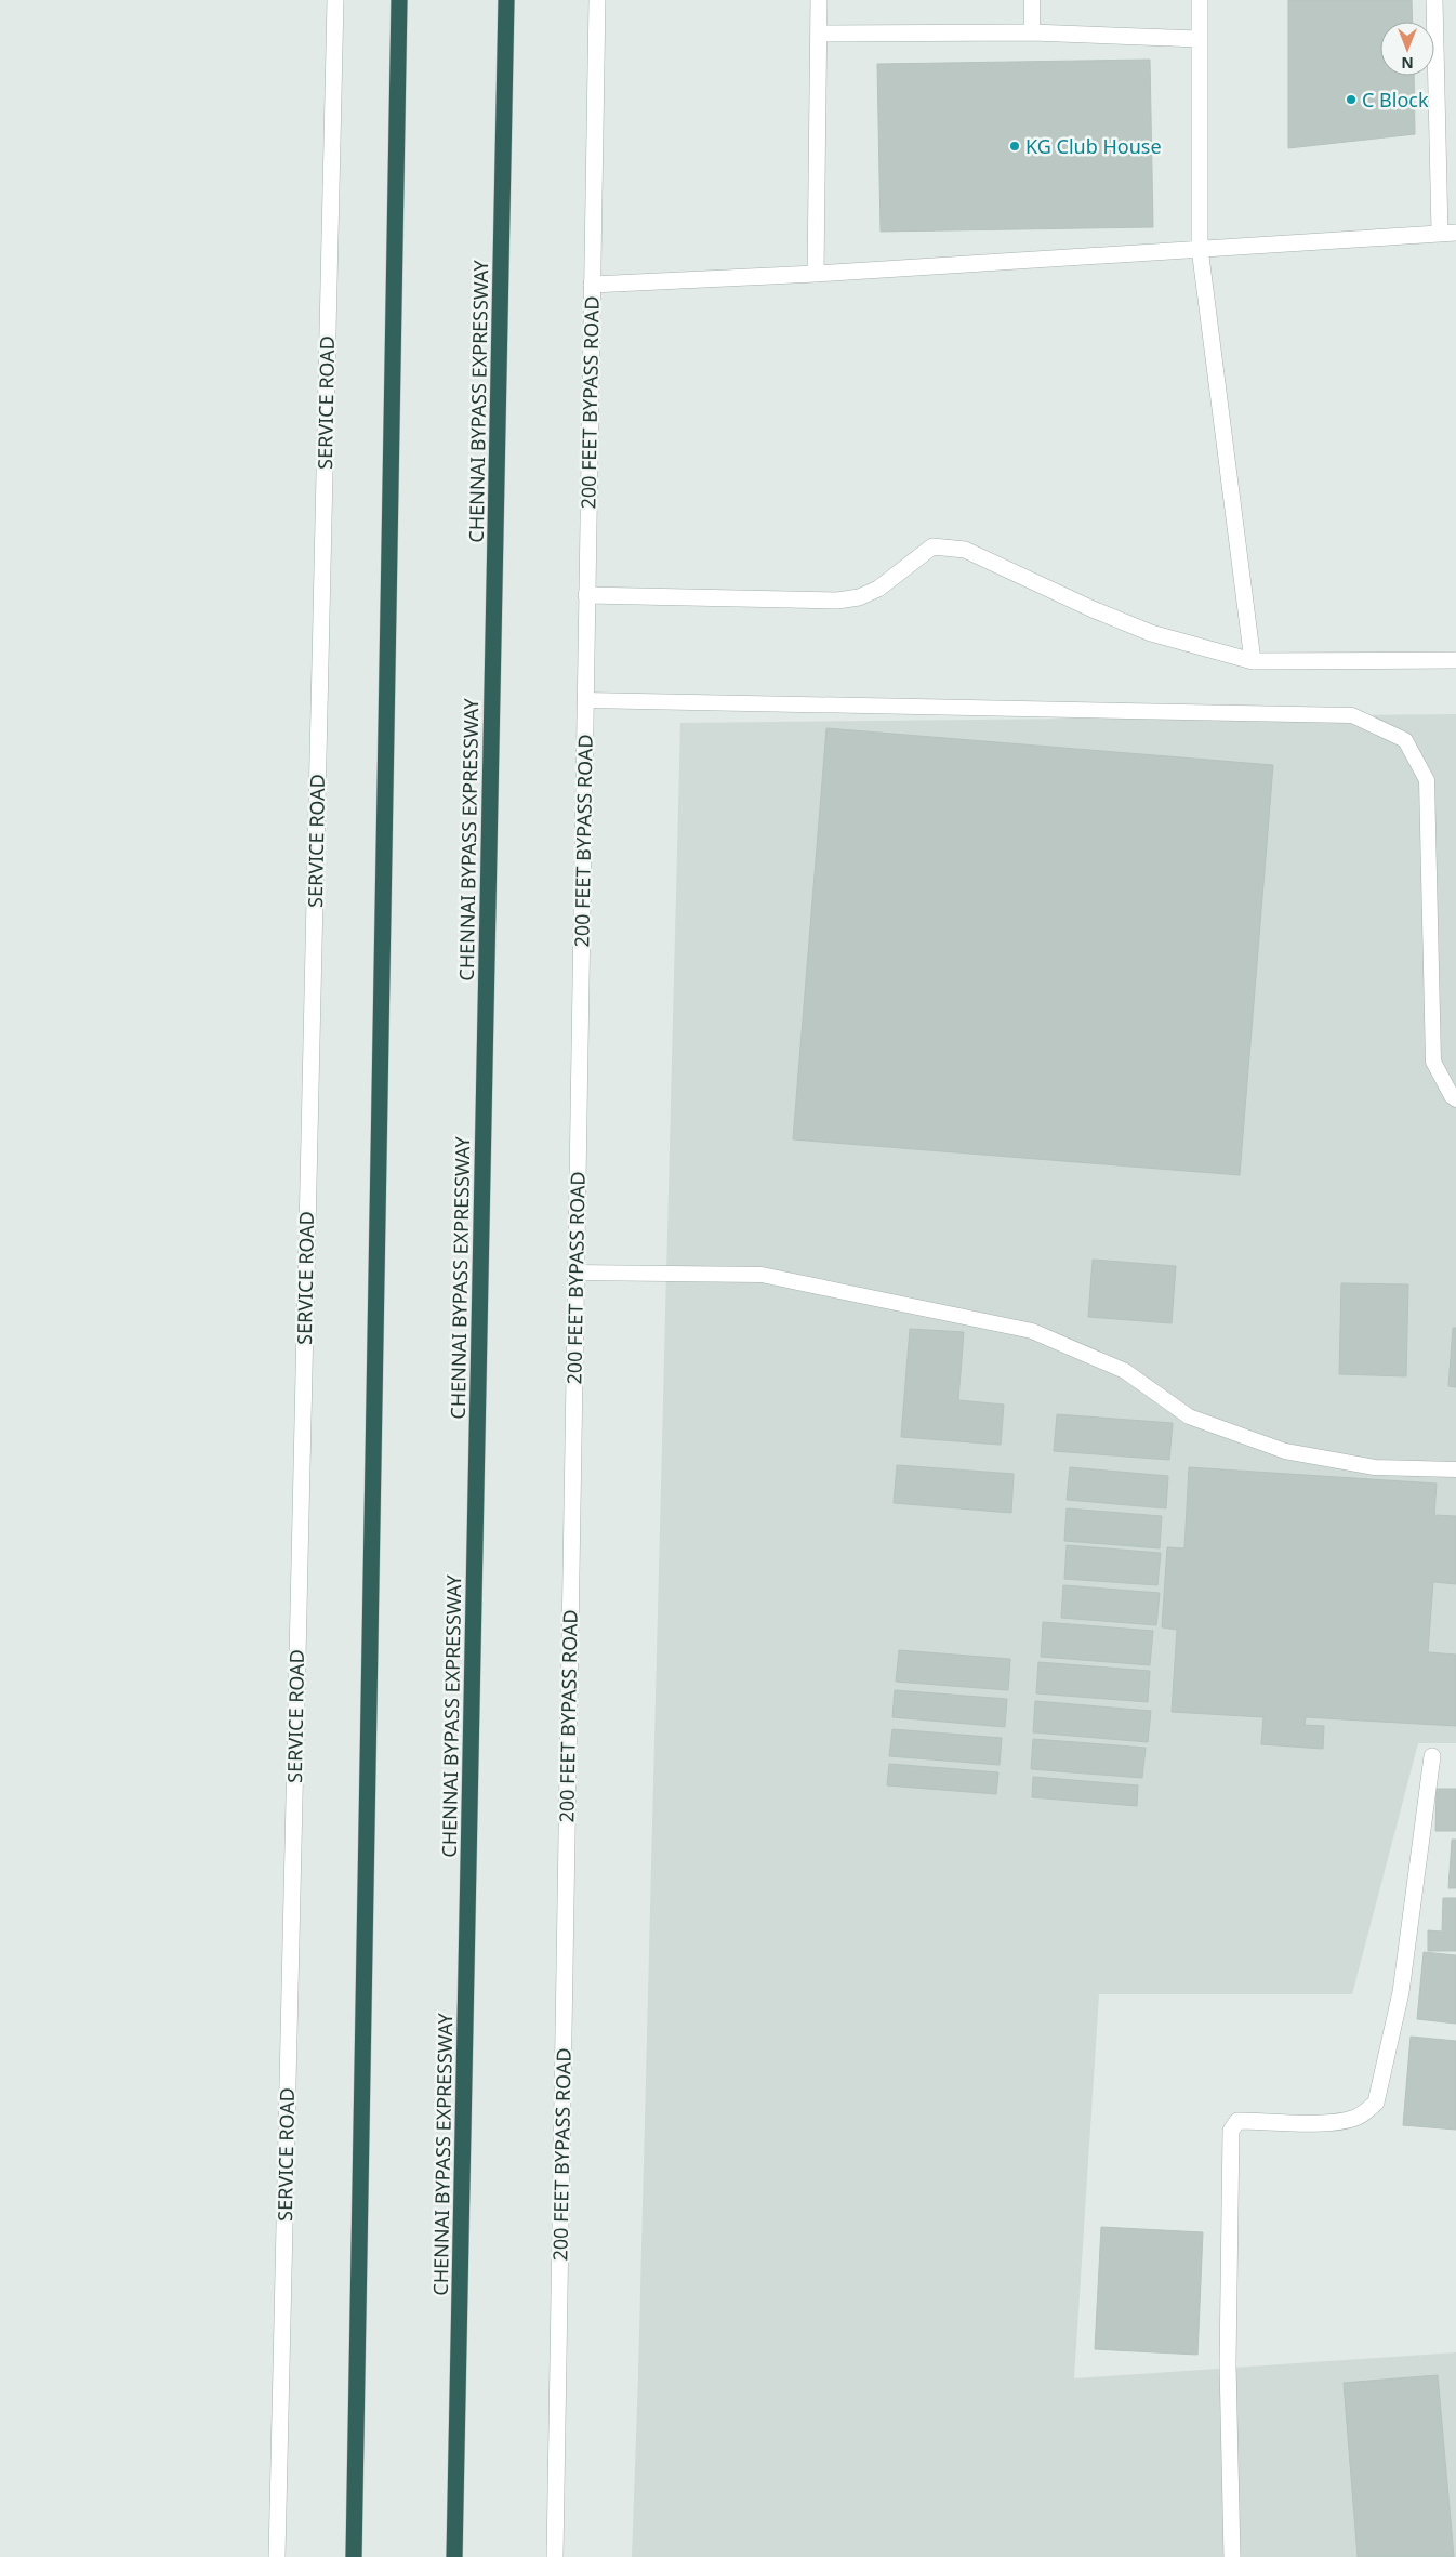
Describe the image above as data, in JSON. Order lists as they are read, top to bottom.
{
  "streets": {
    "highway": ["CHENNAI BYPASS EXPRESSWAY"],
    "street": ["SERVICE ROAD", "200 FEET BYPASS ROAD"]
  },
  "places": ["C Block", "KG Club House"],
  "north": "bottom"
}
